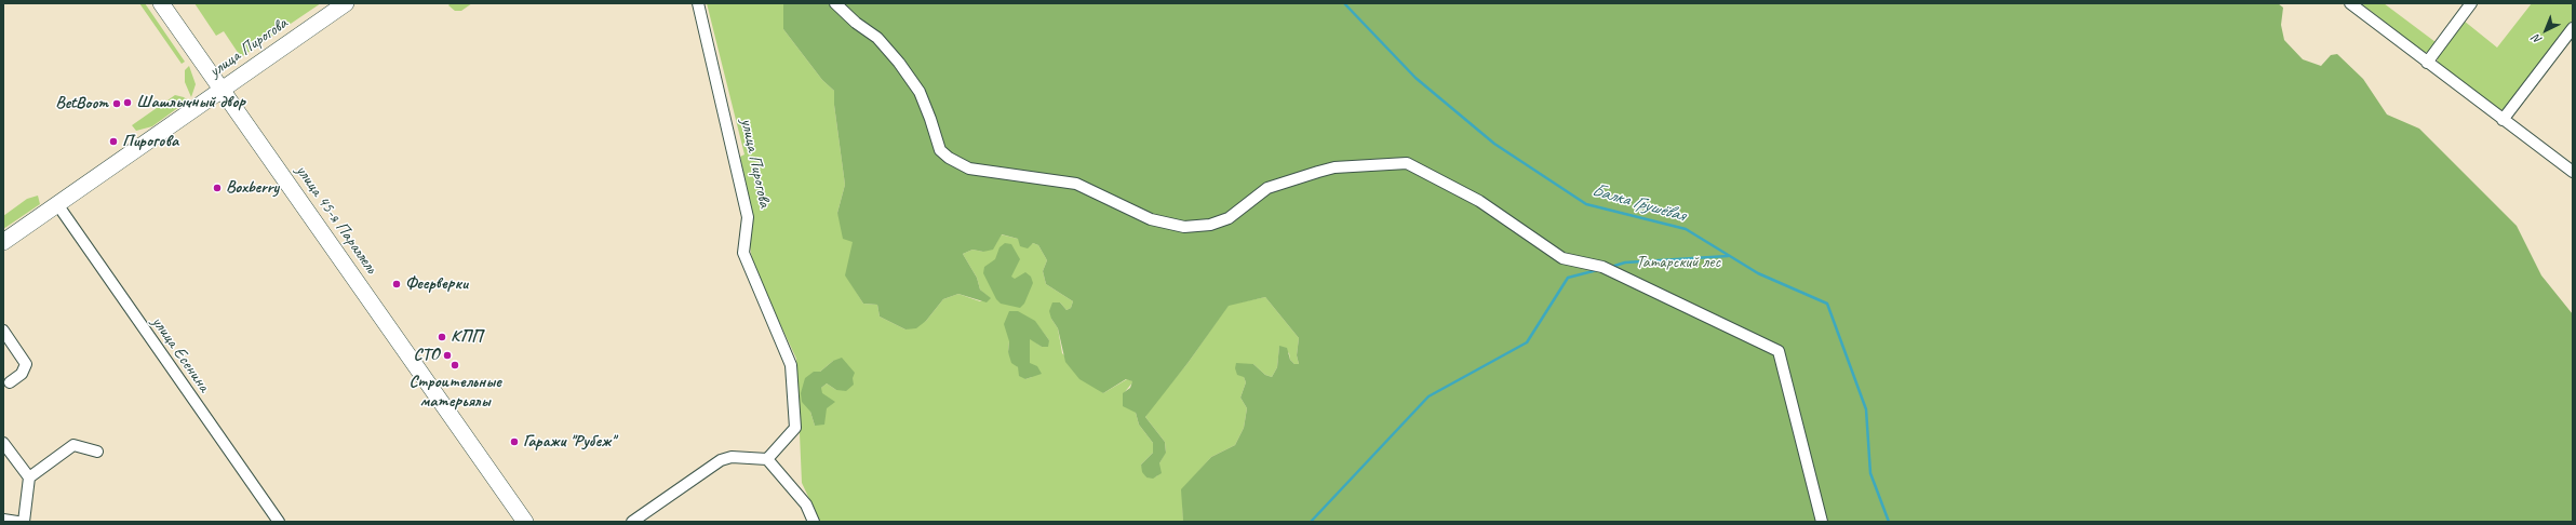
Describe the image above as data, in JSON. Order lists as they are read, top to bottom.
{
  "streets": {
    "main road": ["улица Пирогова", "улица 45-я Параллель"],
    "street": ["улица Есенина"]
  },
  "crossings": [
    ["улица Пирогова", "улица 45-я Параллель"],
    ["улица Пирогова", "улица Есенина"]
  ],
  "water": ["Балка Грушёвая"],
  "parks": ["Татарский лес"],
  "places": [
    "Шашлычный двор",
    "BetBoom",
    "Пирогова",
    "Boxberry",
    "Феерверки",
    "КПП",
    "СТО",
    "Строительные матерьялы",
    "Гаражи \"Рубеж\""
  ],
  "north": "bottom left"
}
